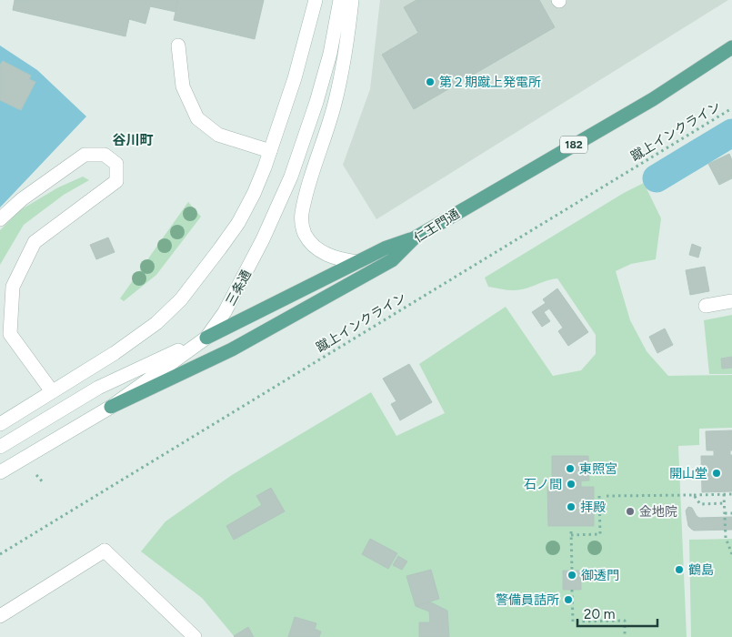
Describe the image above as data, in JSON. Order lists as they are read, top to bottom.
{
  "streets": {
    "main road": ["182", "仁王門通", "三条通"],
    "path": ["蹴上インクライン"]
  },
  "crossings": [
    ["182", "仁王門通"],
    ["182", "三条通"],
    ["仁王門通", "三条通"]
  ],
  "districts": ["谷川町"],
  "places": [
    "第２期蹴上発電所",
    "東照宮",
    "開山堂",
    "石ノ間",
    "拝殿",
    "金地院",
    "鶴島",
    "御透門",
    "警備員詰所"
  ],
  "scale_bar": "20 m"
}
